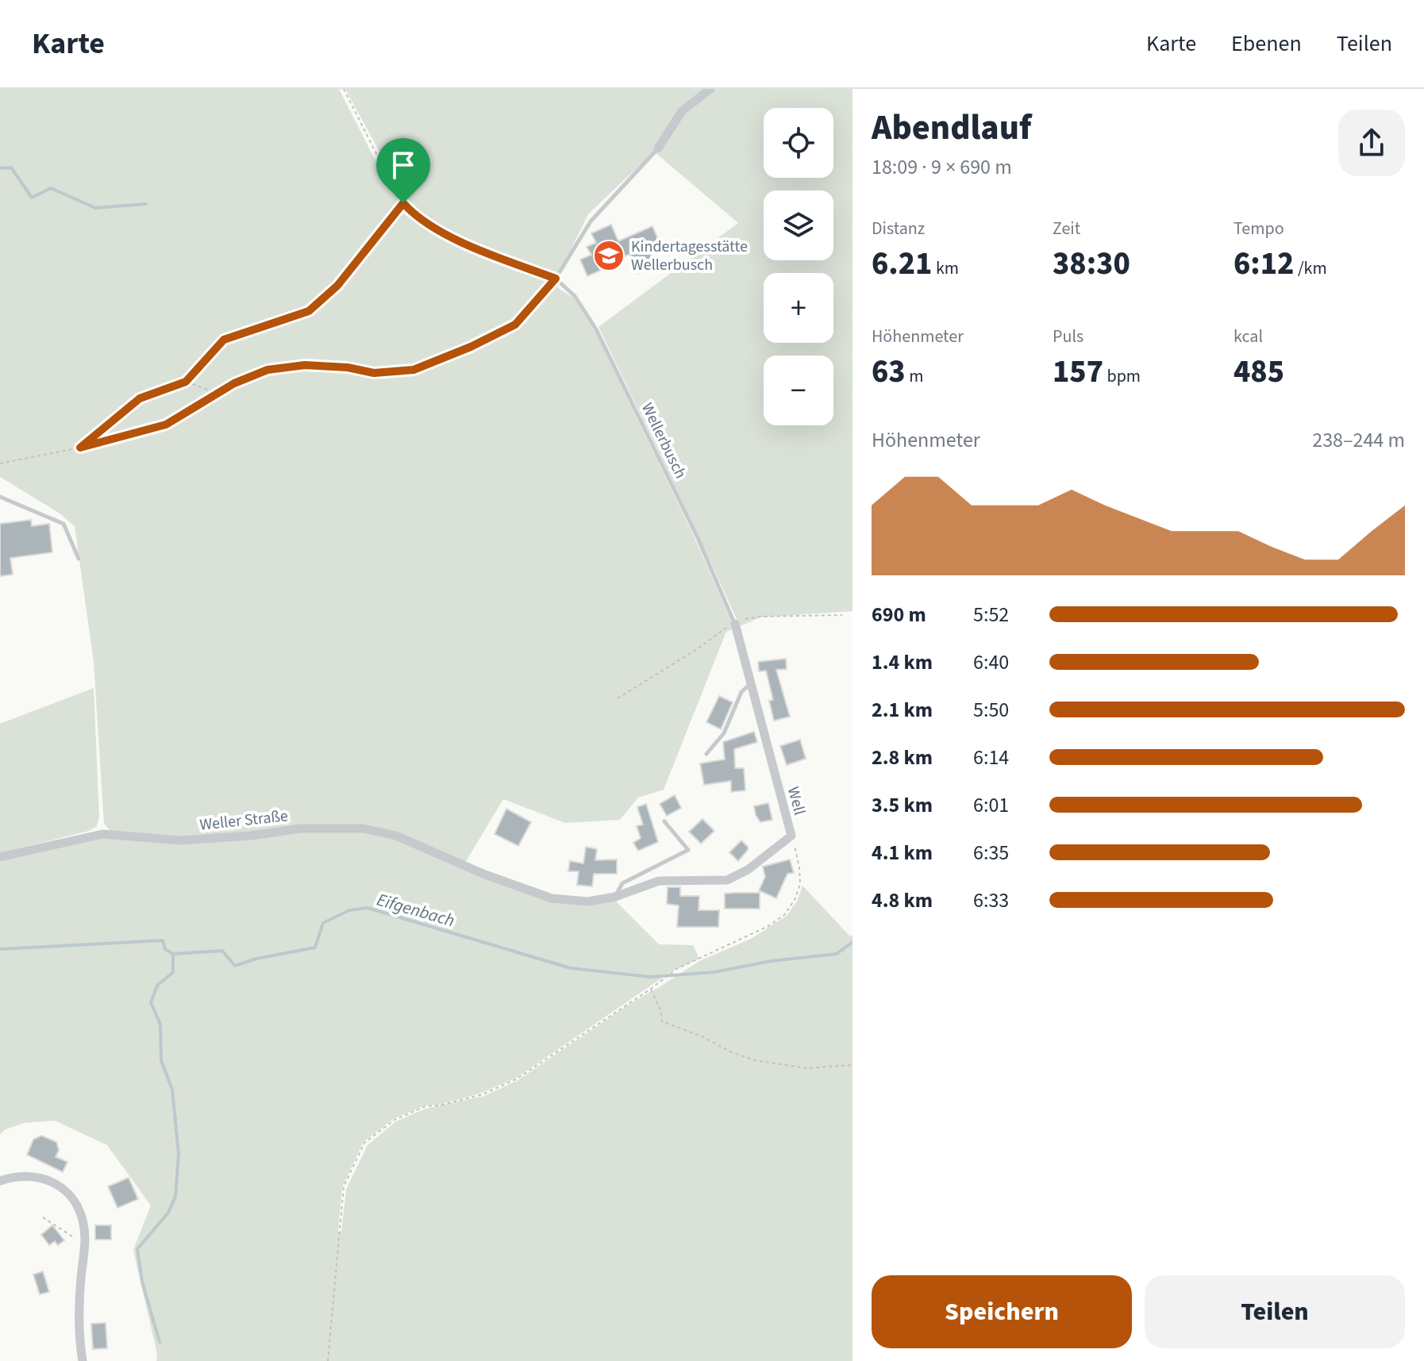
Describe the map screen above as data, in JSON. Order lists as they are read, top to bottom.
{
  "streets": {
    "street": ["Well", "Weller Straße"],
    "lane": ["Wellerbusch"]
  },
  "crossings": [
    ["Wellerbusch", "Well"],
    ["Well", "Weller Straße"]
  ],
  "water": ["Eifgenbach"],
  "places": {
    "school or university": ["Kindertagesstätte Wellerbusch"]
  },
  "page": {
    "header": "Karte",
    "nav": ["Karte", "Ebenen", "Teilen"],
    "heading": ["Abendlauf", "18:09 · 9 × 690 m"],
    "map_buttons": ["+", "−"],
    "stats": [
      ["Distanz", "6.21 km"],
      ["Zeit", "38:30"],
      ["Tempo", "6:12 /km"],
      ["Höhenmeter", "63 m"],
      ["Puls", "157 bpm"],
      ["kcal", "485"]
    ],
    "chart": ["Höhenmeter", "238–244 m"],
    "list": [
      {
        "name": "690 m",
        "note": "5:52"
      },
      {
        "name": "1.4 km",
        "note": "6:40"
      },
      {
        "name": "2.1 km",
        "note": "5:50"
      },
      {
        "name": "2.8 km",
        "note": "6:14"
      },
      {
        "name": "3.5 km",
        "note": "6:01"
      },
      {
        "name": "4.1 km",
        "note": "6:35"
      },
      {
        "name": "4.8 km",
        "note": "6:33"
      }
    ],
    "buttons": ["Speichern", "Teilen"]
  }
}
